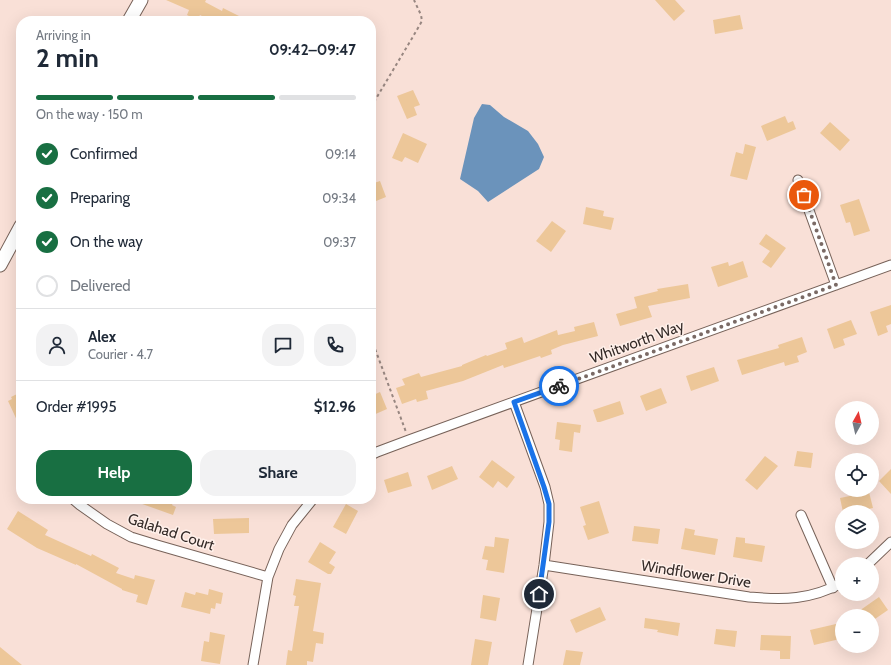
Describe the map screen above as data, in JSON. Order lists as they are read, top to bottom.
{
  "streets": {
    "street": ["Whitworth Way", "Galahad Court", "Windflower Drive"]
  },
  "north": "top",
  "page": {
    "heading": ["2 min", "Arriving in", "09:42–09:47"],
    "panel": [
      "Alex",
      "Courier · 4.7",
      "Order #1995",
      "$12.96"
    ],
    "bar": "On the way · 150 m",
    "list": [
      ["Confirmed", "09:14"],
      ["Preparing", "09:34"],
      ["On the way", "09:37"],
      "Delivered"
    ],
    "map_buttons": ["+", "−"],
    "buttons": ["Help", "Share"]
  }
}
